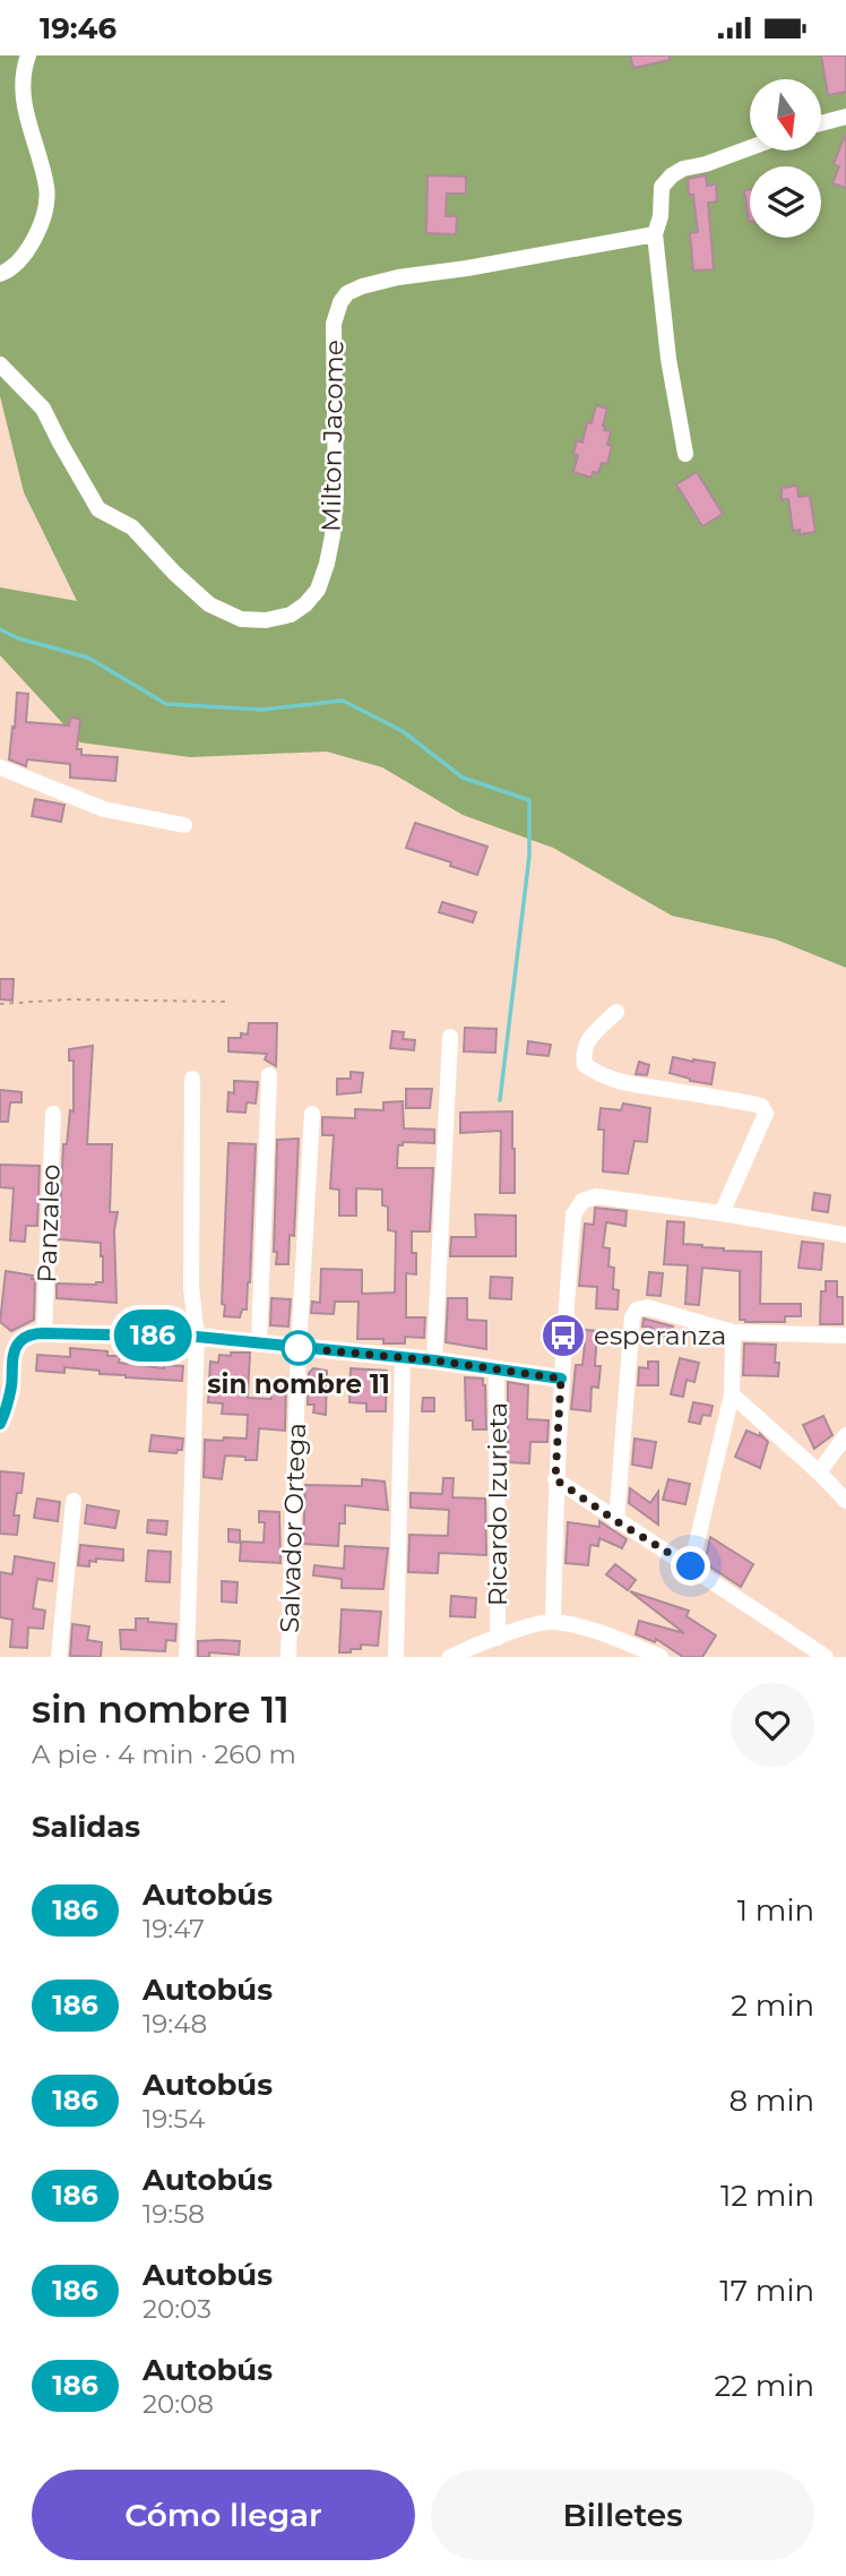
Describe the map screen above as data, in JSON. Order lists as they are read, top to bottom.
{
  "streets": {
    "street": [
      "Milton Jacome",
      "Panzaleo",
      "Ricardo Izurieta",
      "Salvador Ortega"
    ]
  },
  "places": {
    "bus stop": ["esperanza"],
    "other": ["sin nombre 11"]
  },
  "lines": ["bus line 186"],
  "north": "bottom",
  "page": {
    "status": "19:46",
    "on_map": "186",
    "heading": [
      ["sin nombre 11", "A pie · 4 min · 260 m"],
      "Salidas"
    ],
    "list": [
      {
        "mark": "186",
        "name": "Autobús",
        "note": "19:47",
        "value": "1 min"
      },
      {
        "mark": "186",
        "name": "Autobús",
        "note": "19:48",
        "value": "2 min"
      },
      {
        "mark": "186",
        "name": "Autobús",
        "note": "19:54",
        "value": "8 min"
      },
      {
        "mark": "186",
        "name": "Autobús",
        "note": "19:58",
        "value": "12 min"
      },
      {
        "mark": "186",
        "name": "Autobús",
        "note": "20:03",
        "value": "17 min"
      },
      {
        "mark": "186",
        "name": "Autobús",
        "note": "20:08",
        "value": "22 min"
      }
    ],
    "buttons": ["Cómo llegar", "Billetes"]
  }
}
